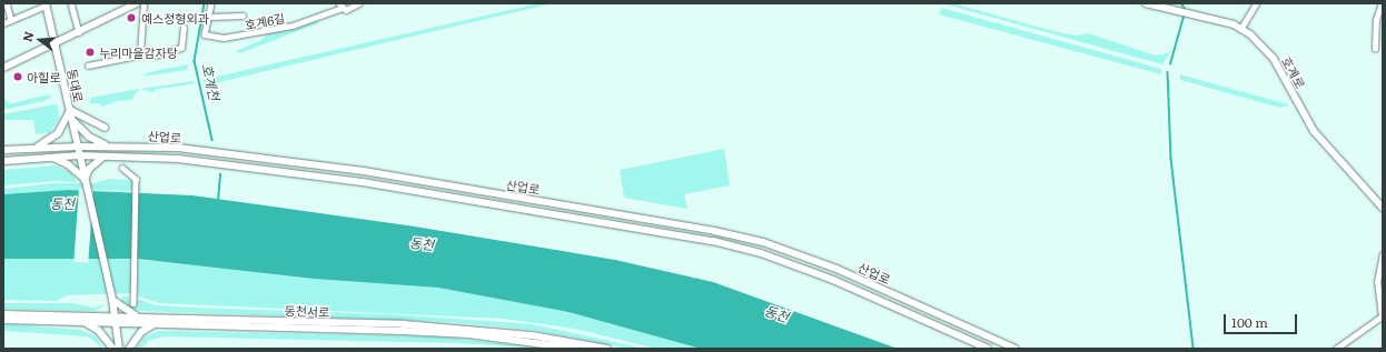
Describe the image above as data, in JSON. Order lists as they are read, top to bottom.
{
  "streets": {
    "main road": [
      "호계로",
      "동대로",
      "산업로",
      "동천서로"
    ],
    "street": ["호계6길"]
  },
  "crossings": [
    ["동대로", "산업로"],
    ["동대로", "동천서로"]
  ],
  "water": ["호계천", "동천"],
  "places": ["예스정형외과", "누리마을감자탕", "아힐로"],
  "scale_bar": "100 m",
  "north": "left"
}
